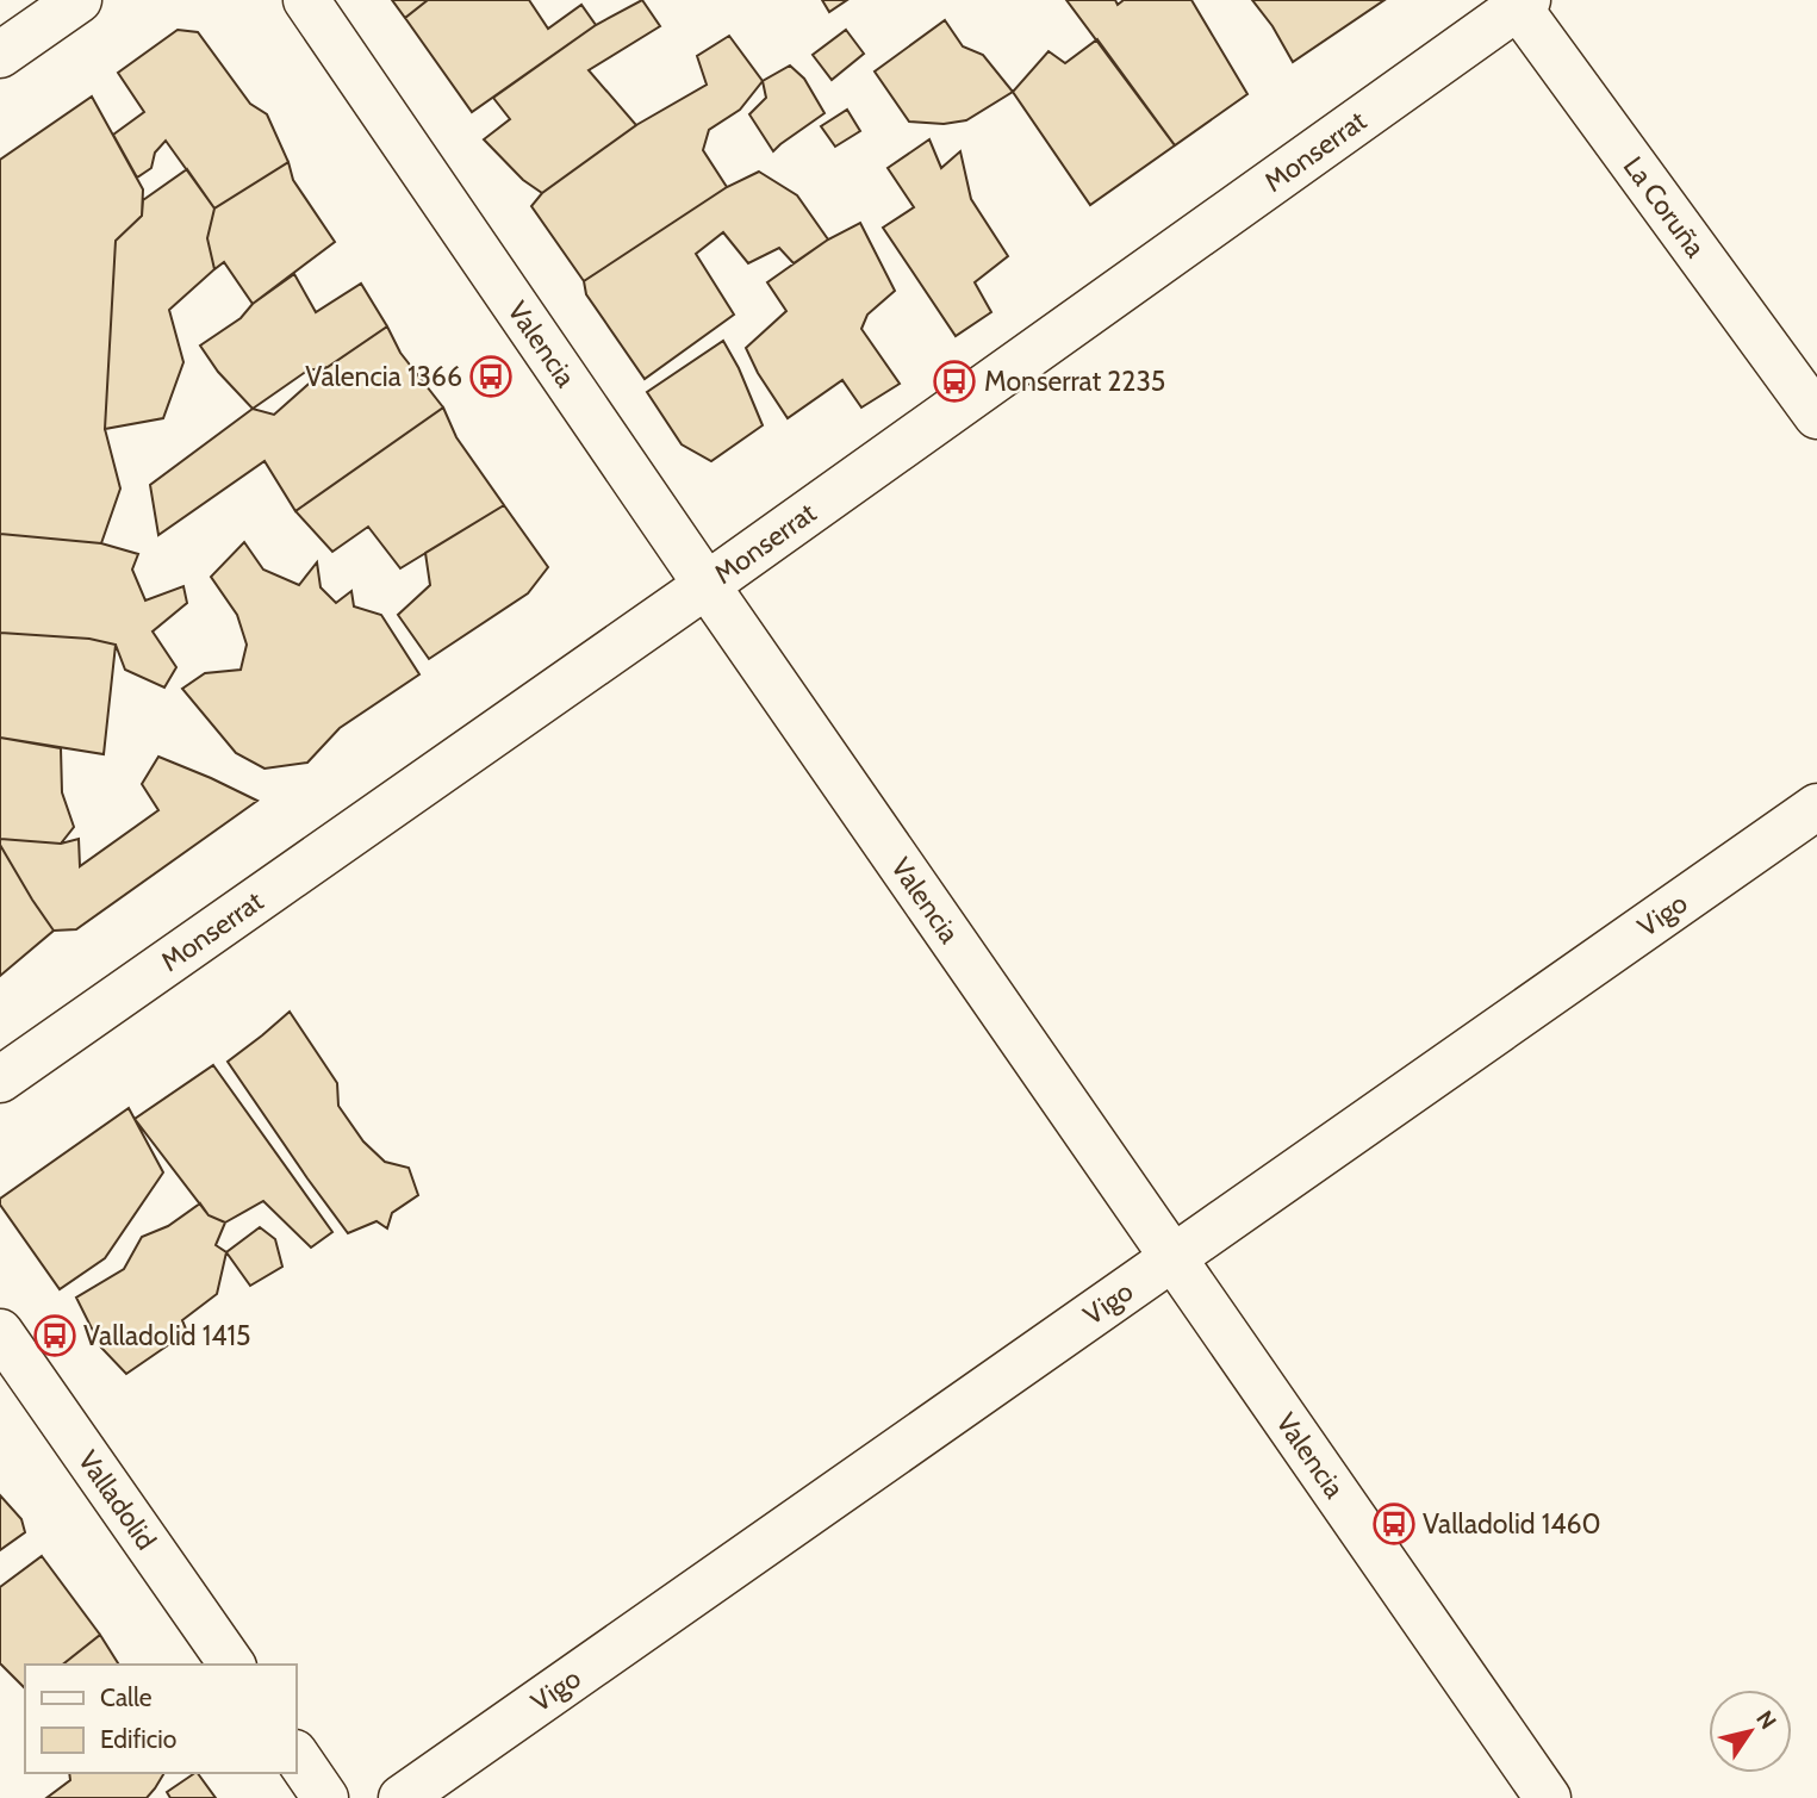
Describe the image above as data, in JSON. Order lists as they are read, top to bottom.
{
  "streets": {
    "street": [
      "Monserrat",
      "La Coruña",
      "Valencia",
      "Vigo",
      "Valladolid"
    ]
  },
  "crossings": [
    ["Monserrat", "La Coruña"],
    ["Monserrat", "Valencia"],
    ["Valencia", "Vigo"]
  ],
  "places": {
    "bus stop": [
      "Valencia 1366",
      "Monserrat 2235",
      "Valladolid 1415",
      "Valladolid 1460"
    ]
  },
  "legend": ["Calle", "Edificio"],
  "north": "top right"
}
